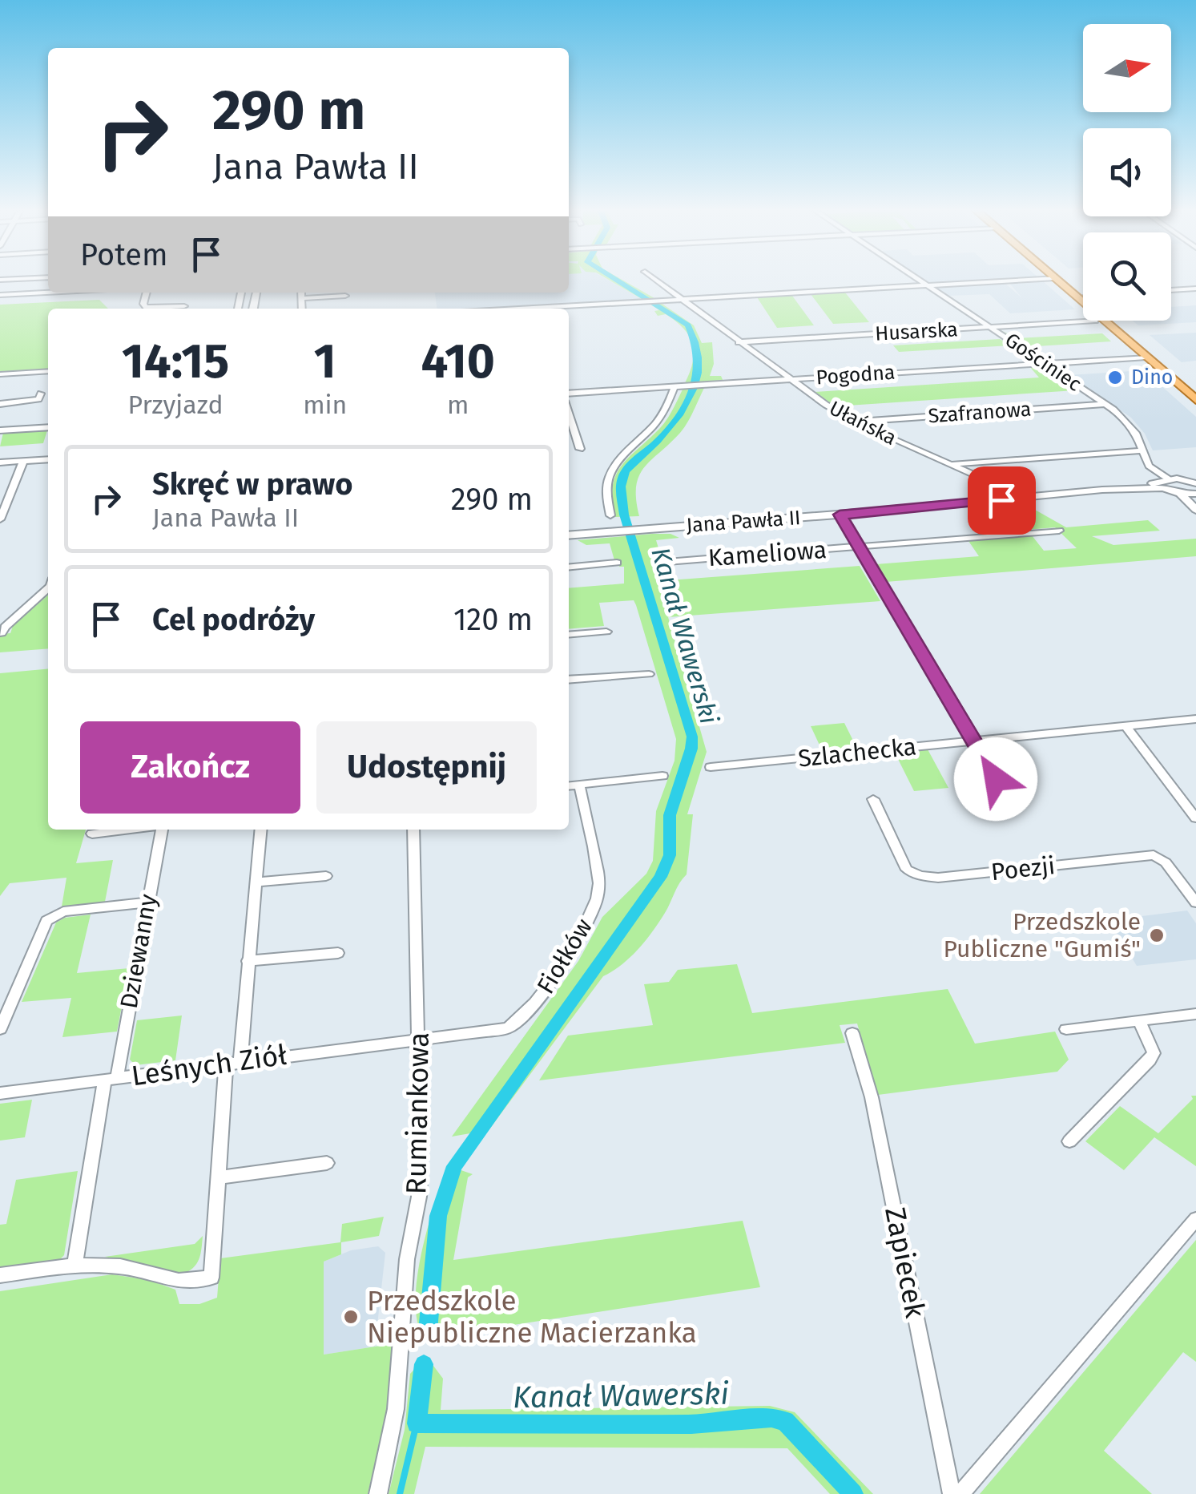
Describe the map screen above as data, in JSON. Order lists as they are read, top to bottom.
{
  "streets": {
    "street": [
      "Husarska",
      "Gościniec",
      "Pogodna",
      "Szafranowa",
      "Ułańska",
      "Jana Pawła II",
      "Kameliowa",
      "Szlachecka",
      "Poezji",
      "Dziewanny",
      "Fiołków",
      "Leśnych Ziół",
      "Rumiankowa",
      "Zapiecek"
    ]
  },
  "crossings": [
    ["Husarska", "Gościniec"],
    ["Husarska", "Ułańska"],
    ["Gościniec", "Pogodna"],
    ["Gościniec", "Szafranowa"],
    ["Gościniec", "Jana Pawła II"],
    ["Pogodna", "Ułańska"],
    ["Szafranowa", "Ułańska"],
    ["Ułańska", "Jana Pawła II"],
    ["Dziewanny", "Leśnych Ziół"],
    ["Fiołków", "Leśnych Ziół"],
    ["Fiołków", "Rumiankowa"],
    ["Leśnych Ziół", "Rumiankowa"]
  ],
  "water": ["Kanał Wawerski"],
  "places": ["Dino", "Przedszkole Publiczne \"Gumiś\"", "Przedszkole Niepubliczne Macierzanka"],
  "north": "right",
  "page": {
    "turn": ["290 m", "Jana Pawła II"],
    "then": "Potem",
    "eta": [
      "14:15",
      "Przyjazd",
      "1",
      "min",
      "410",
      "m"
    ],
    "list": [
      {
        "name": "Skręć w prawo",
        "note": "Jana Pawła II",
        "value": "290 m"
      },
      {
        "name": "Cel podróży",
        "value": "120 m"
      }
    ],
    "buttons": ["Zakończ", "Udostępnij"]
  }
}
